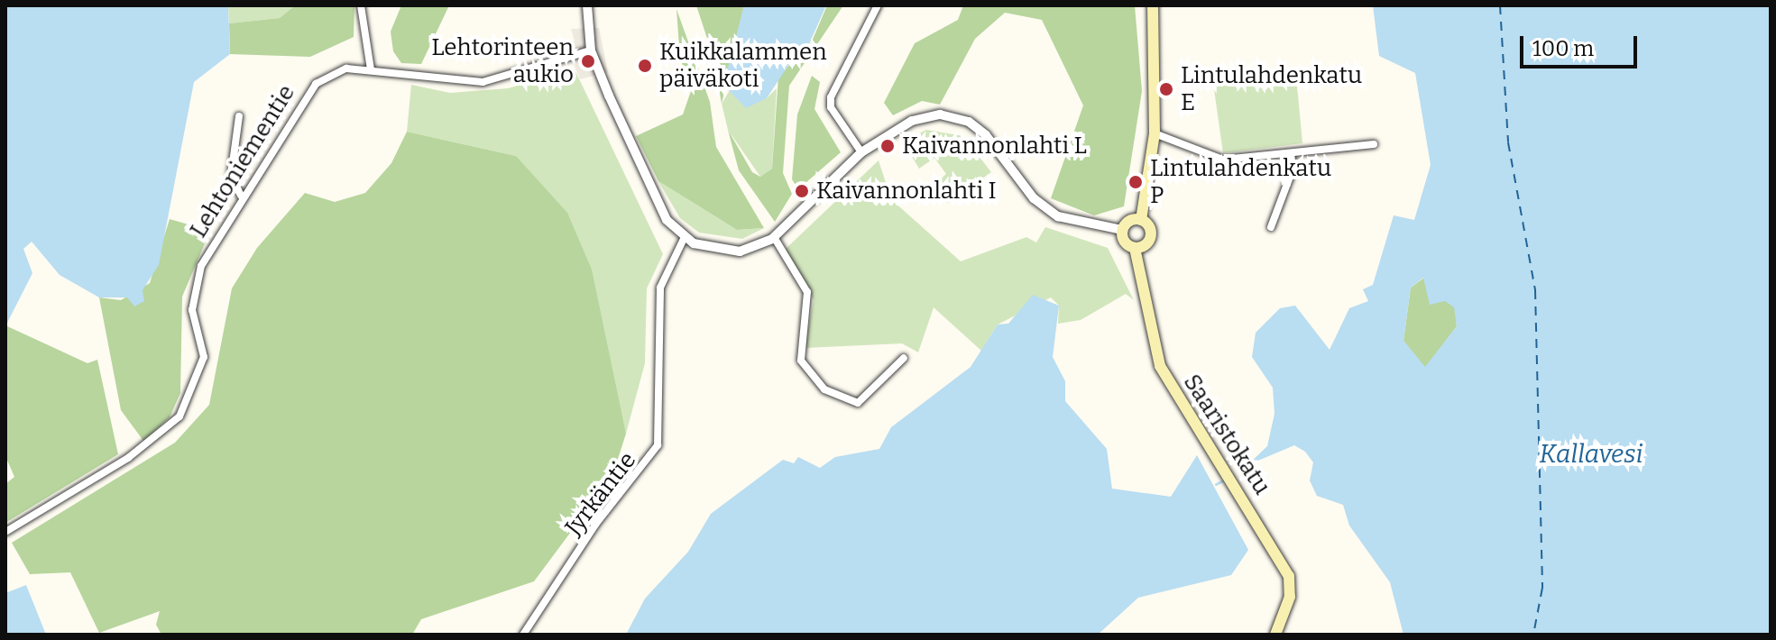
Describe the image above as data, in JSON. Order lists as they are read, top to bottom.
{
  "streets": {
    "main road": ["Saaristokatu"],
    "street": ["Lehtoniementie", "Jyrkäntie"]
  },
  "water": ["Kallavesi"],
  "places": [
    "Lehtorinteen aukio",
    "Kuikkalammen päiväkoti",
    "Lintulahdenkatu E",
    "Kaivannonlahti L",
    "Lintulahdenkatu P",
    "Kaivannonlahti I"
  ],
  "scale_bar": "100 m"
}
